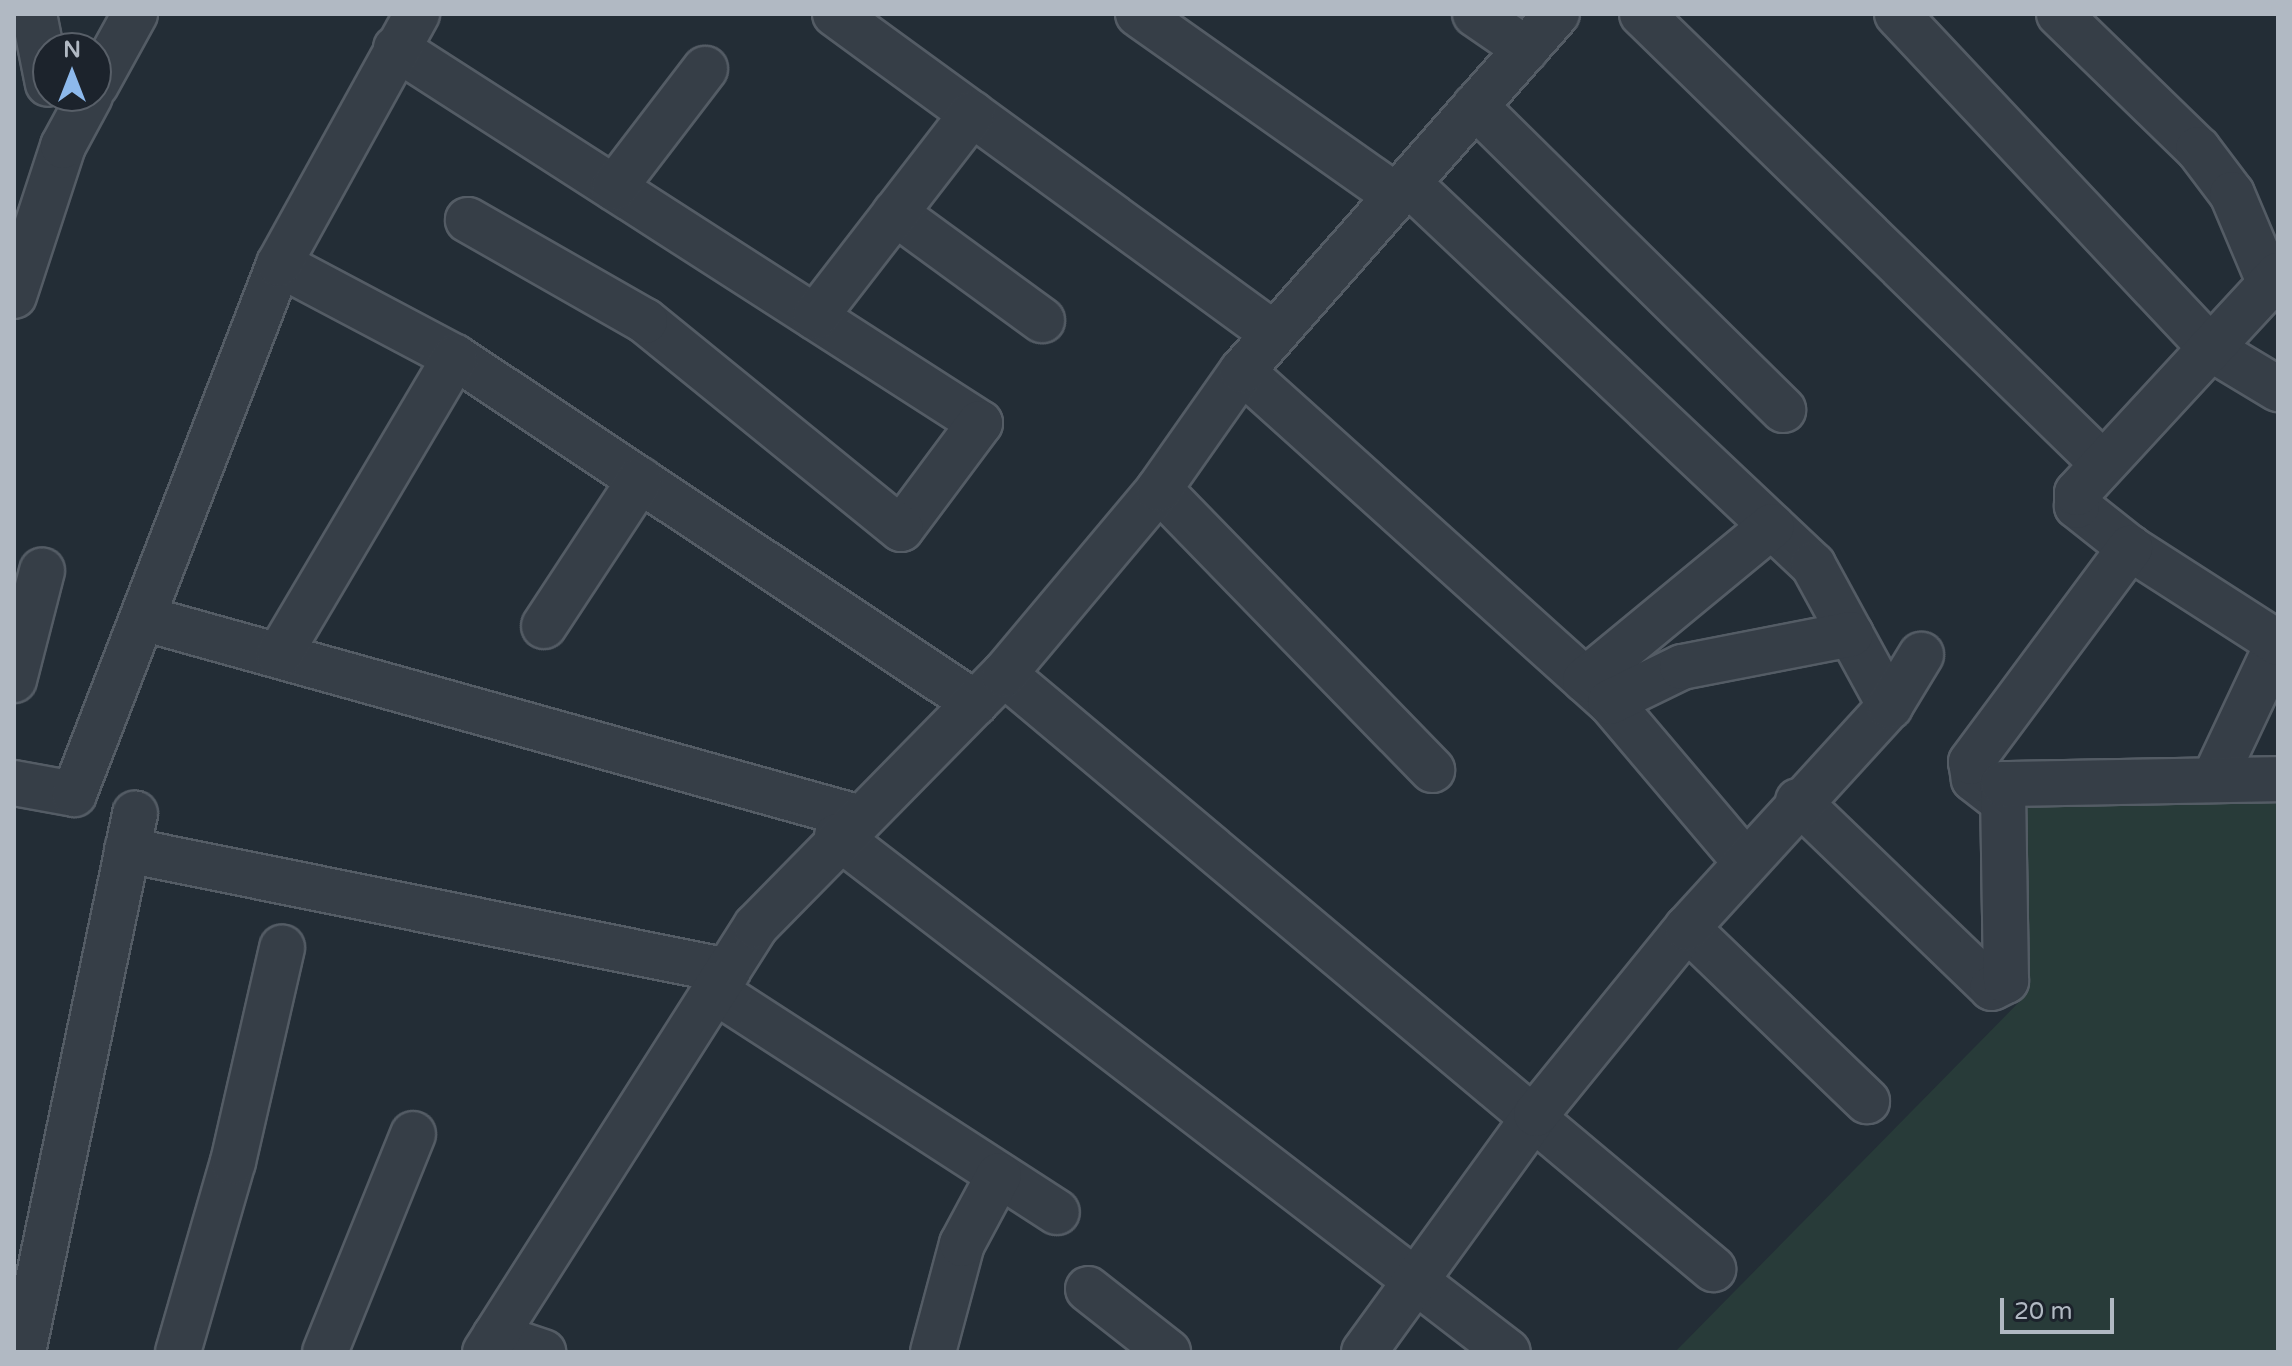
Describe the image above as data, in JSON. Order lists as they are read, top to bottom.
{
  "scale_bar": "20 m",
  "north": "top"
}
